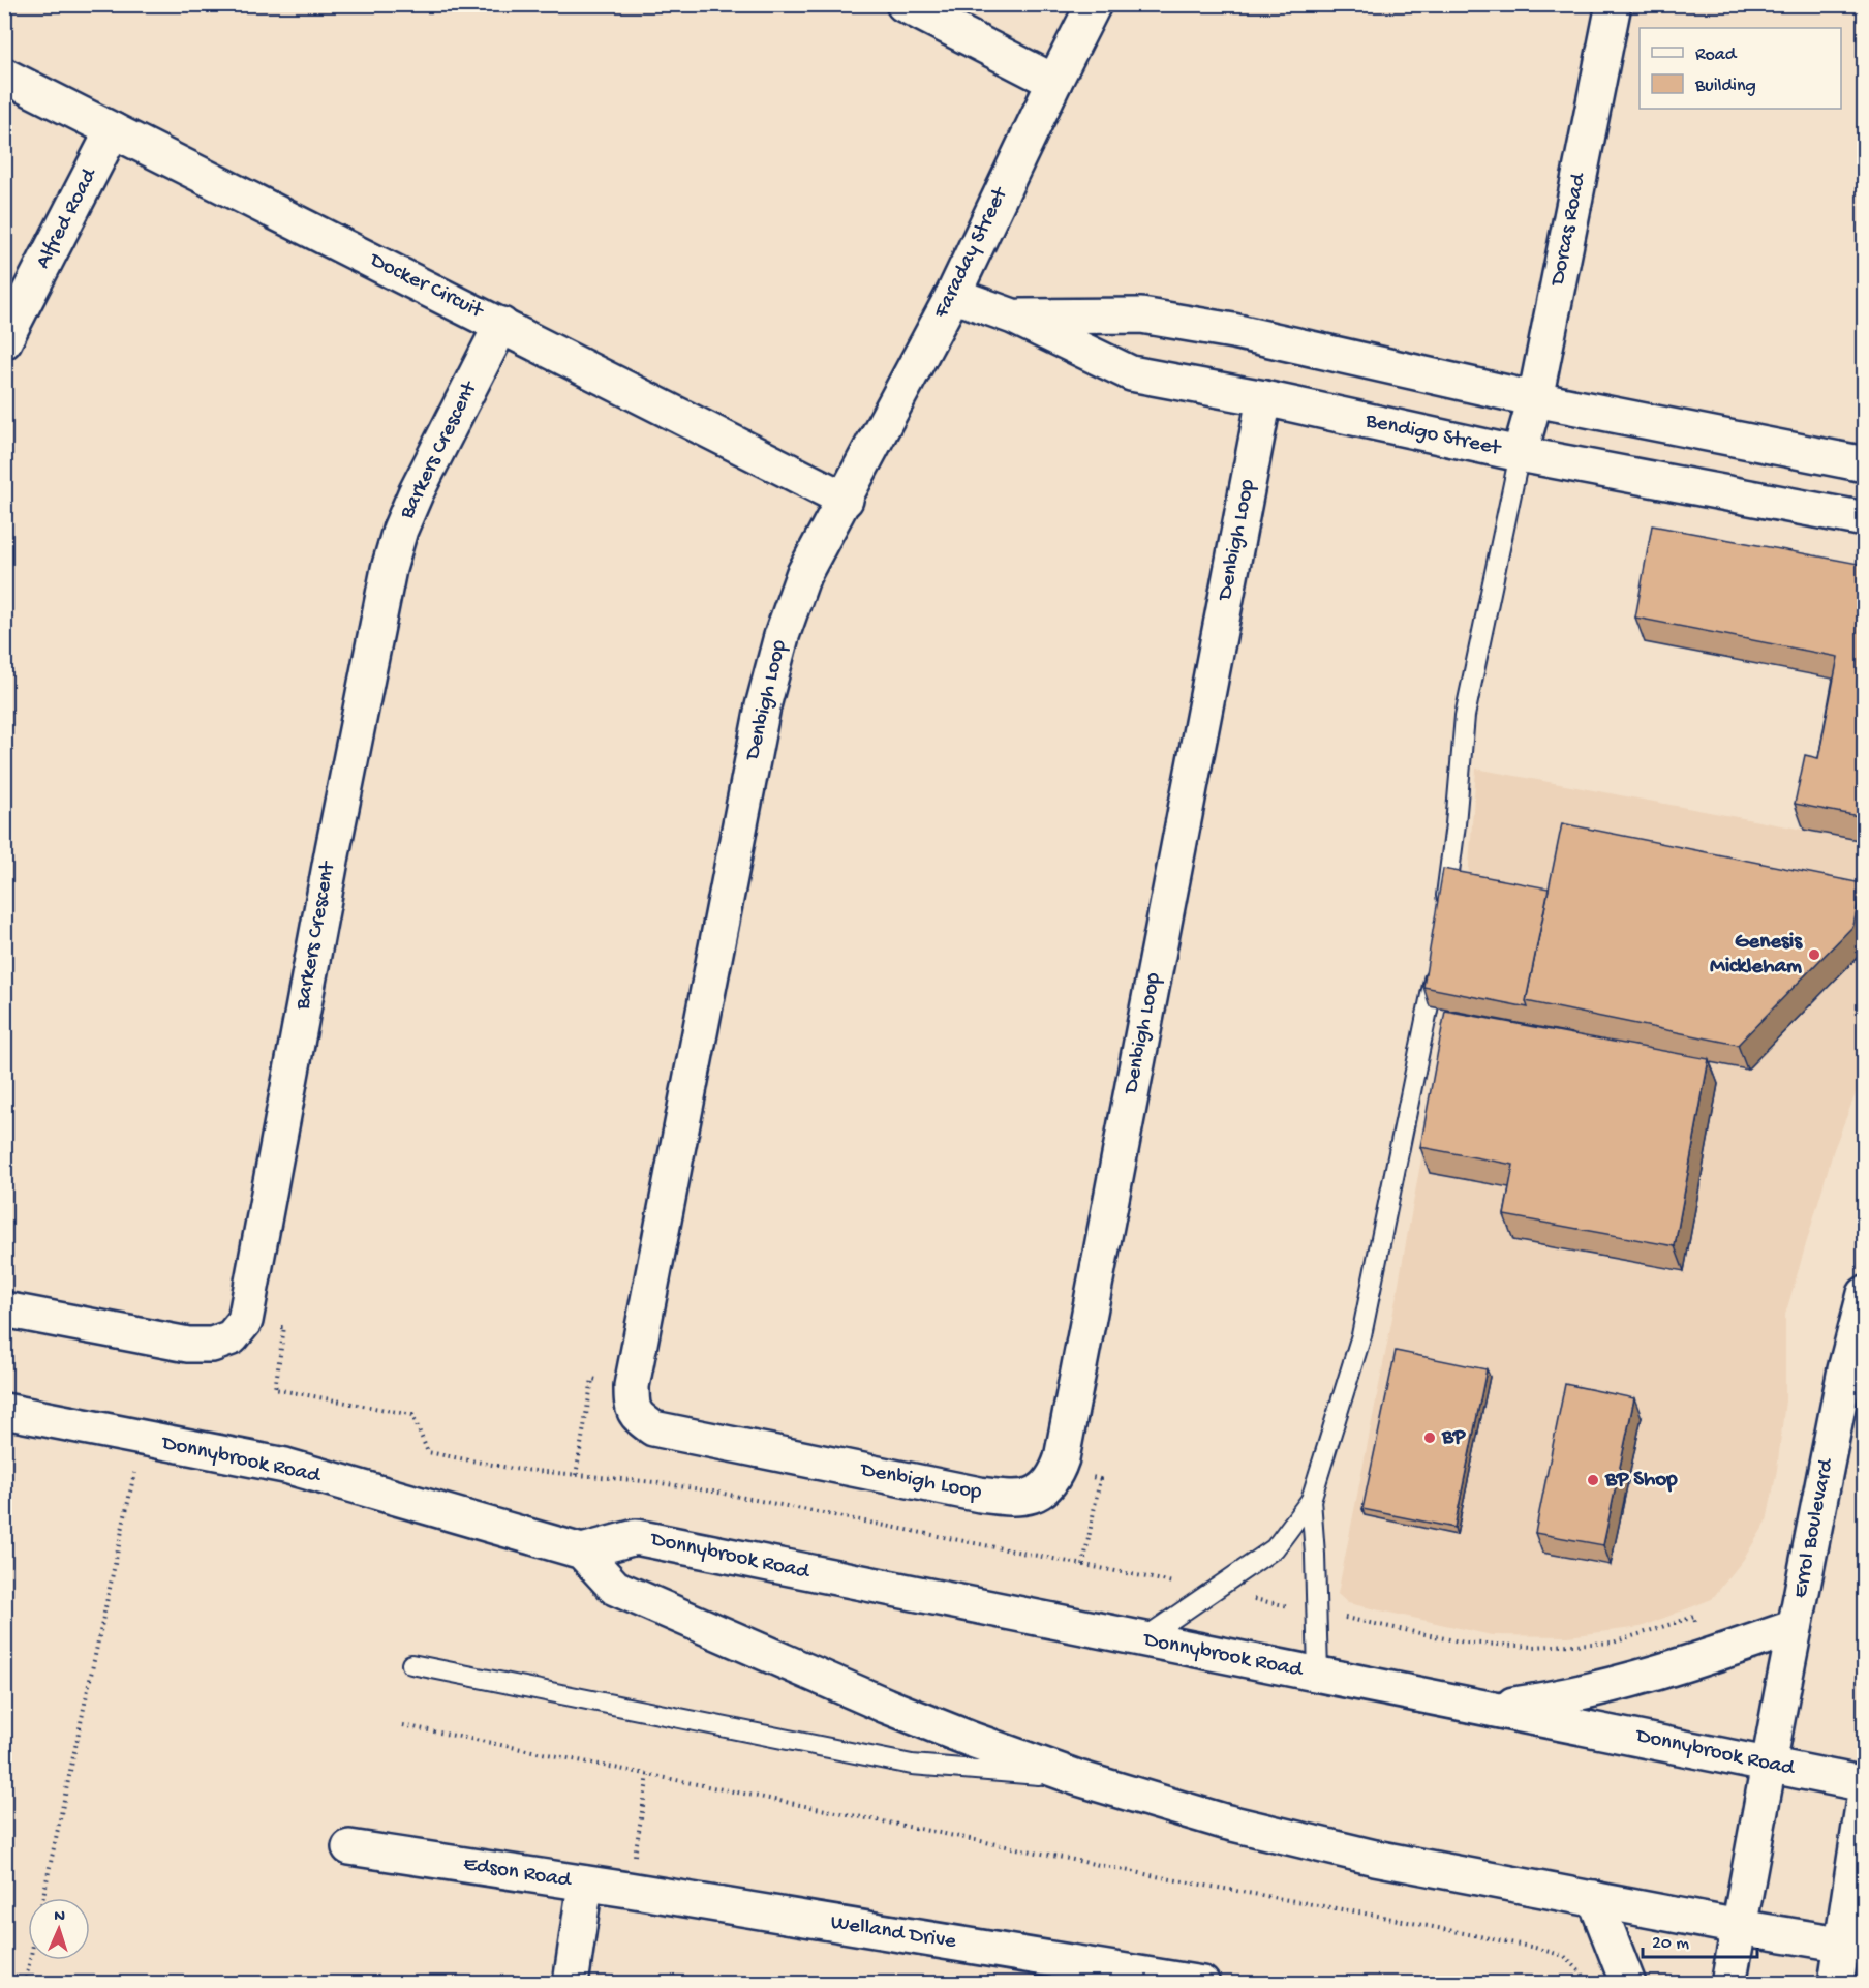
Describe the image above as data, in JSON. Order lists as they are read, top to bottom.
{
  "streets": {
    "street": [
      "Alfred Road",
      "Dorcas Road",
      "Faraday Street",
      "Docker Circuit",
      "Bendigo Street",
      "Barkers Crescent",
      "Denbigh Loop",
      "Donnybrook Road",
      "Errol Boulevard",
      "Edson Road",
      "Welland Drive"
    ]
  },
  "crossings": [
    ["Alfred Road", "Docker Circuit"],
    ["Dorcas Road", "Bendigo Street"],
    ["Faraday Street", "Docker Circuit"],
    ["Faraday Street", "Bendigo Street"],
    ["Faraday Street", "Denbigh Loop"],
    ["Docker Circuit", "Barkers Crescent"],
    ["Docker Circuit", "Denbigh Loop"],
    ["Bendigo Street", "Denbigh Loop"],
    ["Donnybrook Road", "Errol Boulevard"],
    ["Edson Road", "Welland Drive"]
  ],
  "places": ["Genesis Mickleham", "BP", "BP Shop"],
  "legend": ["Road", "Building"],
  "scale_bar": "20 m",
  "north": "top"
}
